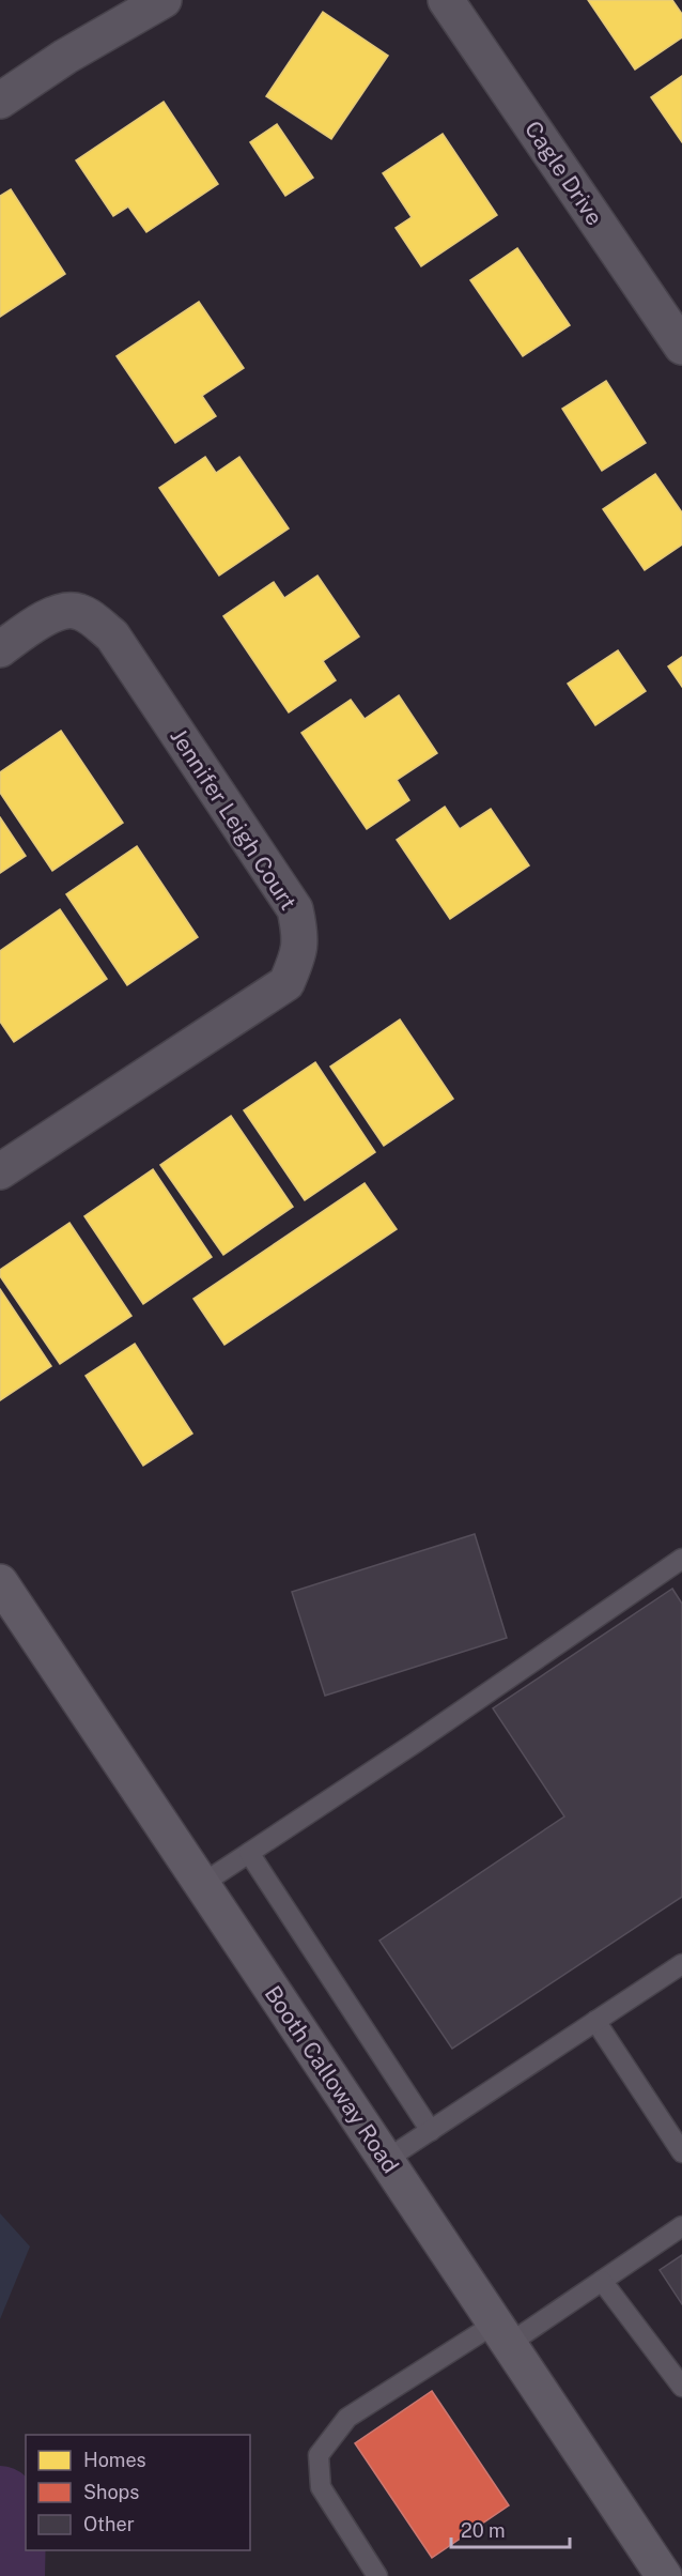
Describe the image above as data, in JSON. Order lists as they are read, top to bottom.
{
  "streets": {
    "street": ["Cagle Drive", "Jennifer Leigh Court", "Booth Calloway Road"]
  },
  "legend": ["Homes", "Shops", "Other"],
  "scale_bar": "20 m"
}
